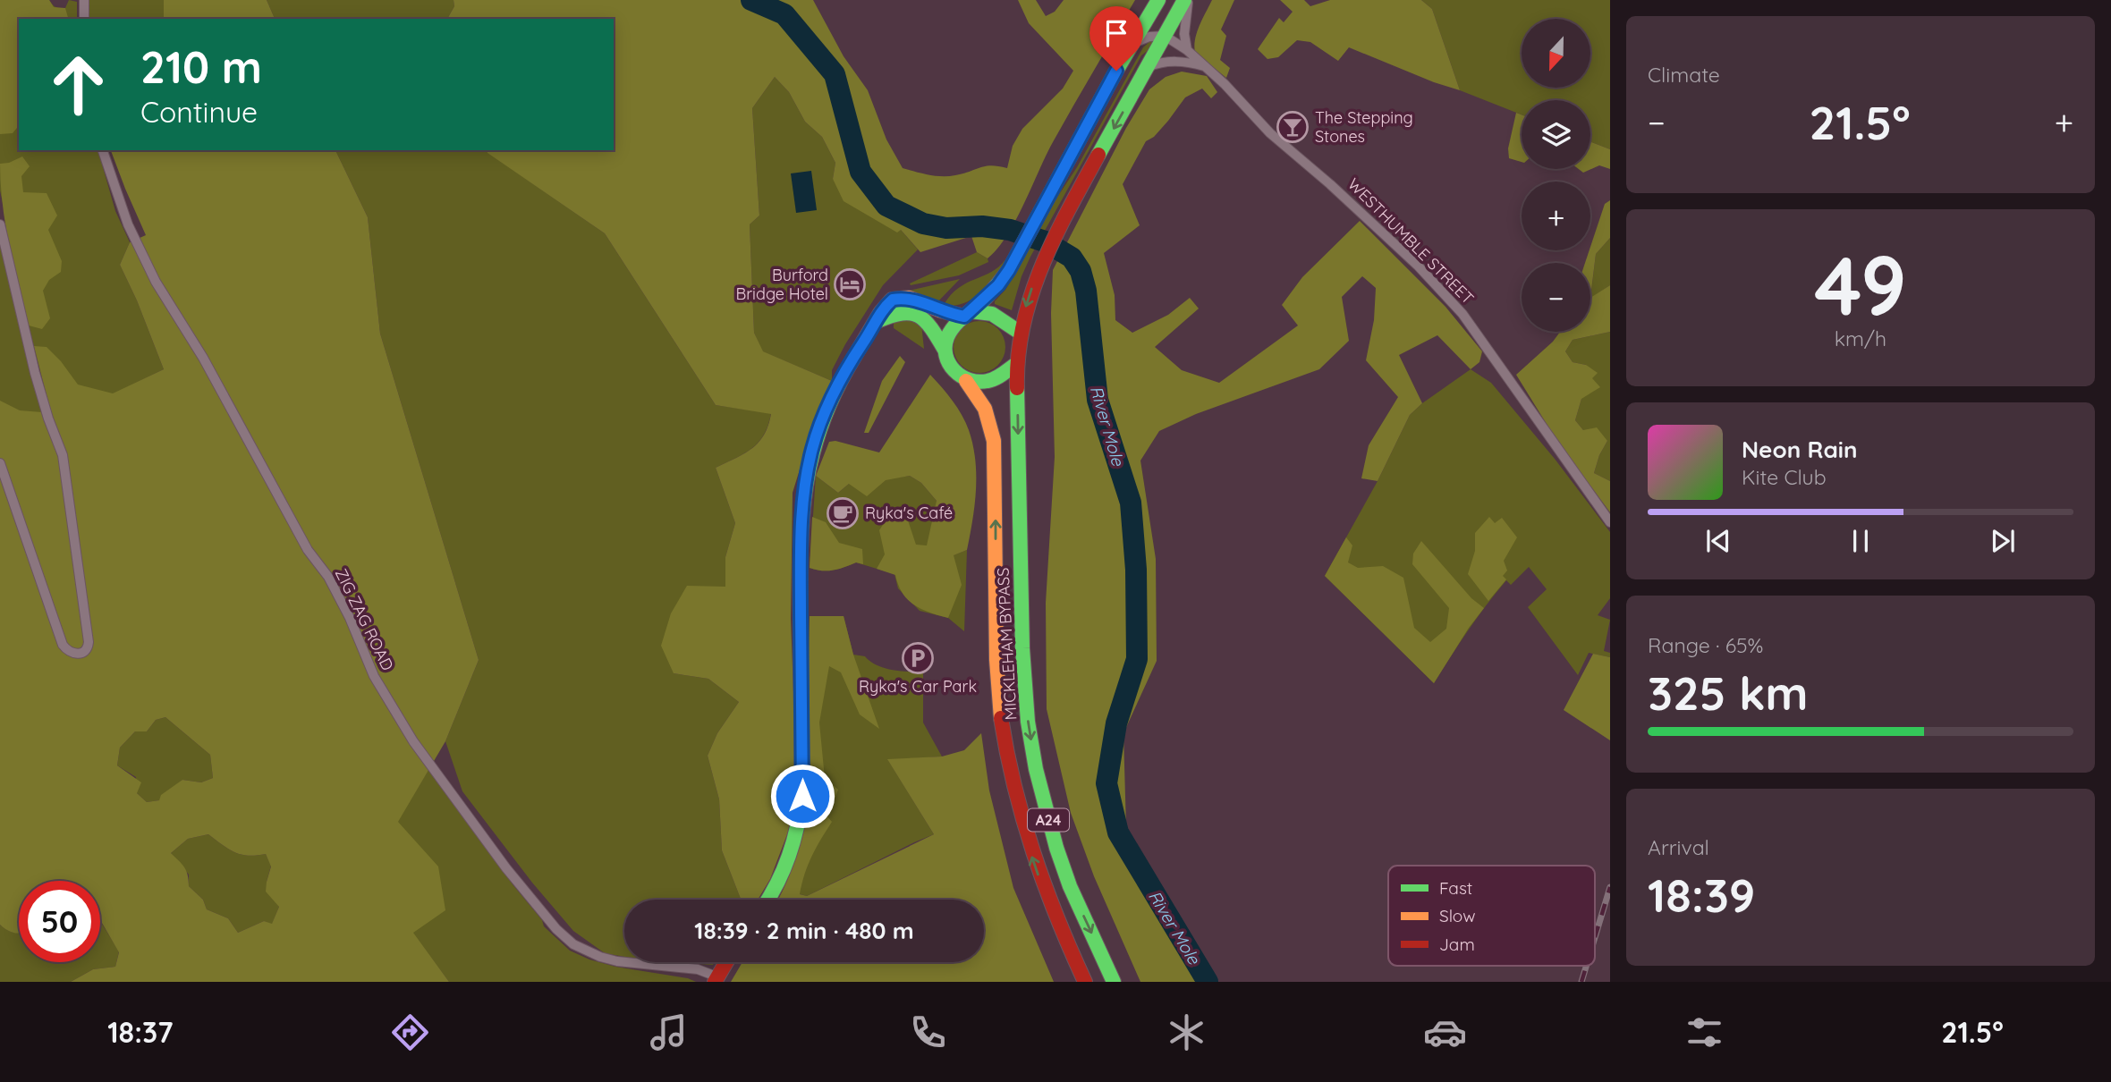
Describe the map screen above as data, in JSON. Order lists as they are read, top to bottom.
{
  "streets": {
    "main road": ["MICKLEHAM BYPASS", "A24"],
    "street": ["WESTHUMBLE STREET", "ZIG ZAG ROAD"]
  },
  "water": ["River Mole"],
  "places": {
    "bar": ["The Stepping Stones"],
    "hotel": ["Burford Bridge Hotel"],
    "cafe": ["Ryka's Café"],
    "parking": ["Ryka's Car Park"]
  },
  "legend": ["Fast", "Slow", "Jam"],
  "north": "bottom",
  "page": {
    "tile": [
      "Climate",
      ["49", "km/h"],
      ["Range · 65%", "325 km"],
      ["Arrival", "18:39"]
    ],
    "map_buttons": ["+", "−"],
    "turn": ["210 m", "Continue"],
    "heat": ["−", "21.5°", "+"],
    "song": ["Neon Rain", "Kite Club"],
    "limit": "50",
    "trip": "18:39 · 2 min · 480 m",
    "tabs": ["18:37", "21.5°"]
  }
}
